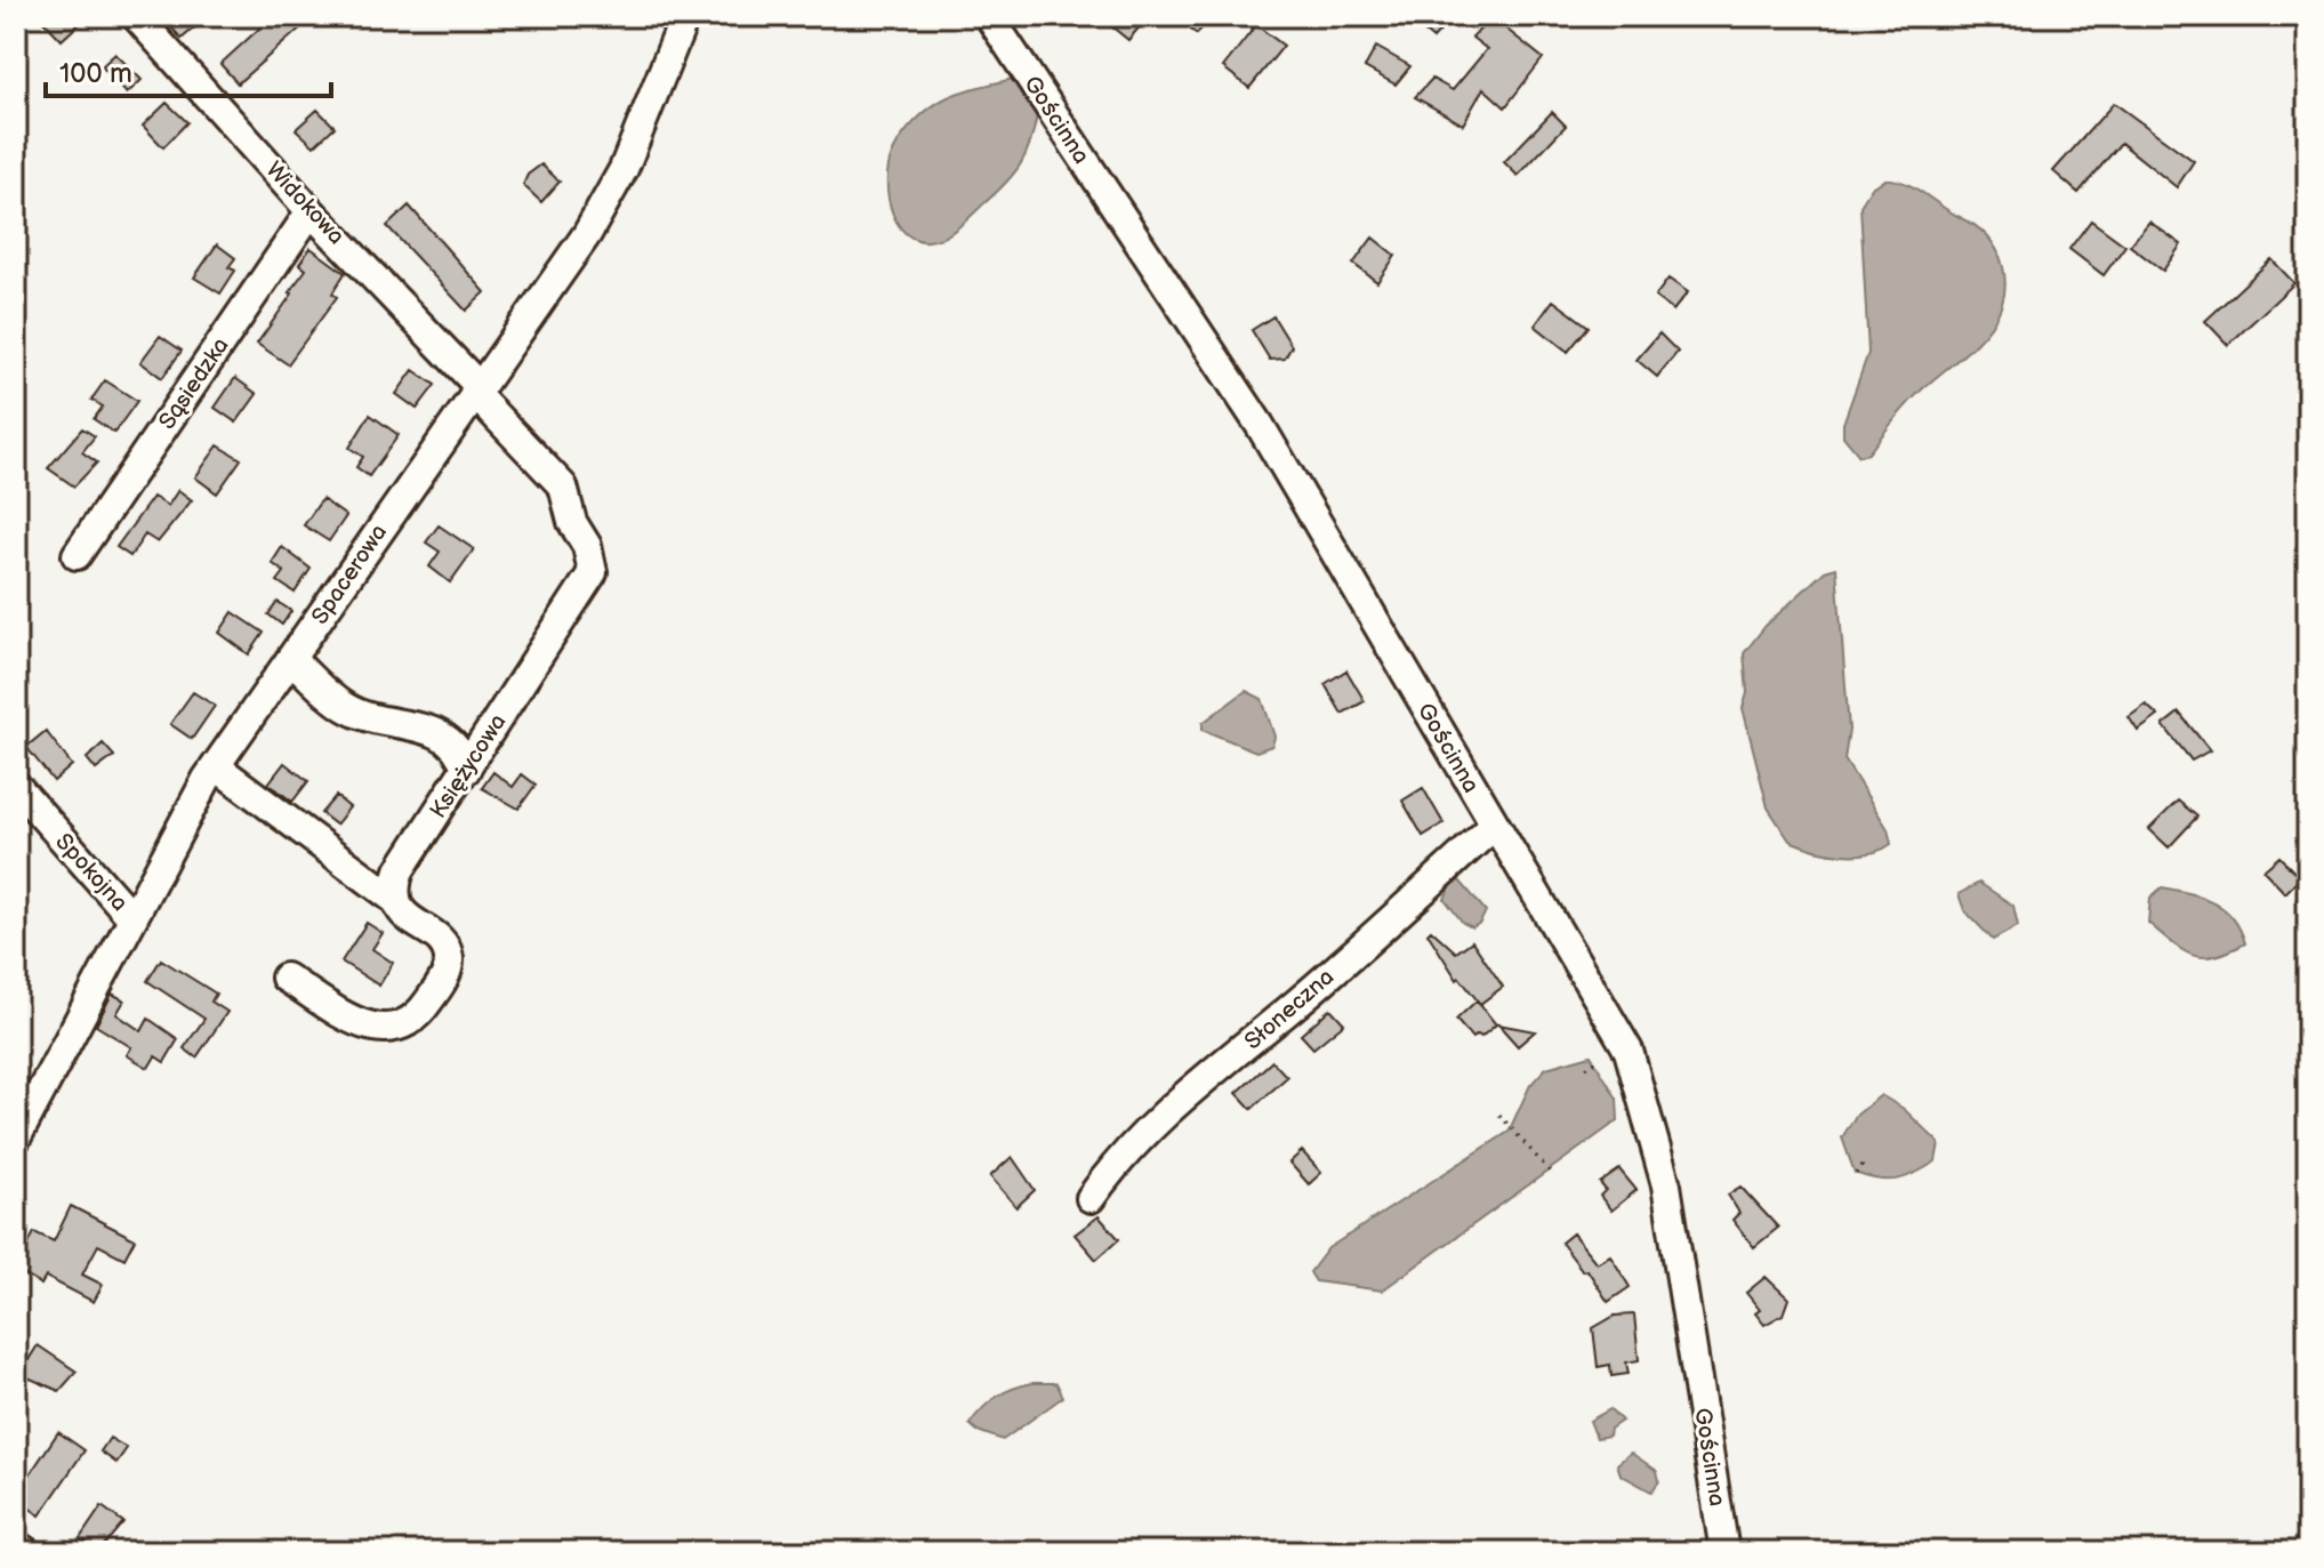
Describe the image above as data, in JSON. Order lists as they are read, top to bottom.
{
  "streets": {
    "street": [
      "Gościnna",
      "Widokowa",
      "Sąsiedzka",
      "Spacerowa",
      "Księżycowa",
      "Spokojna",
      "Słoneczna"
    ]
  },
  "crossings": [
    ["Gościnna", "Słoneczna"],
    ["Widokowa", "Sąsiedzka"],
    ["Widokowa", "Spacerowa"],
    ["Widokowa", "Księżycowa"],
    ["Spacerowa", "Księżycowa"],
    ["Spacerowa", "Spokojna"]
  ],
  "scale_bar": "100 m"
}
